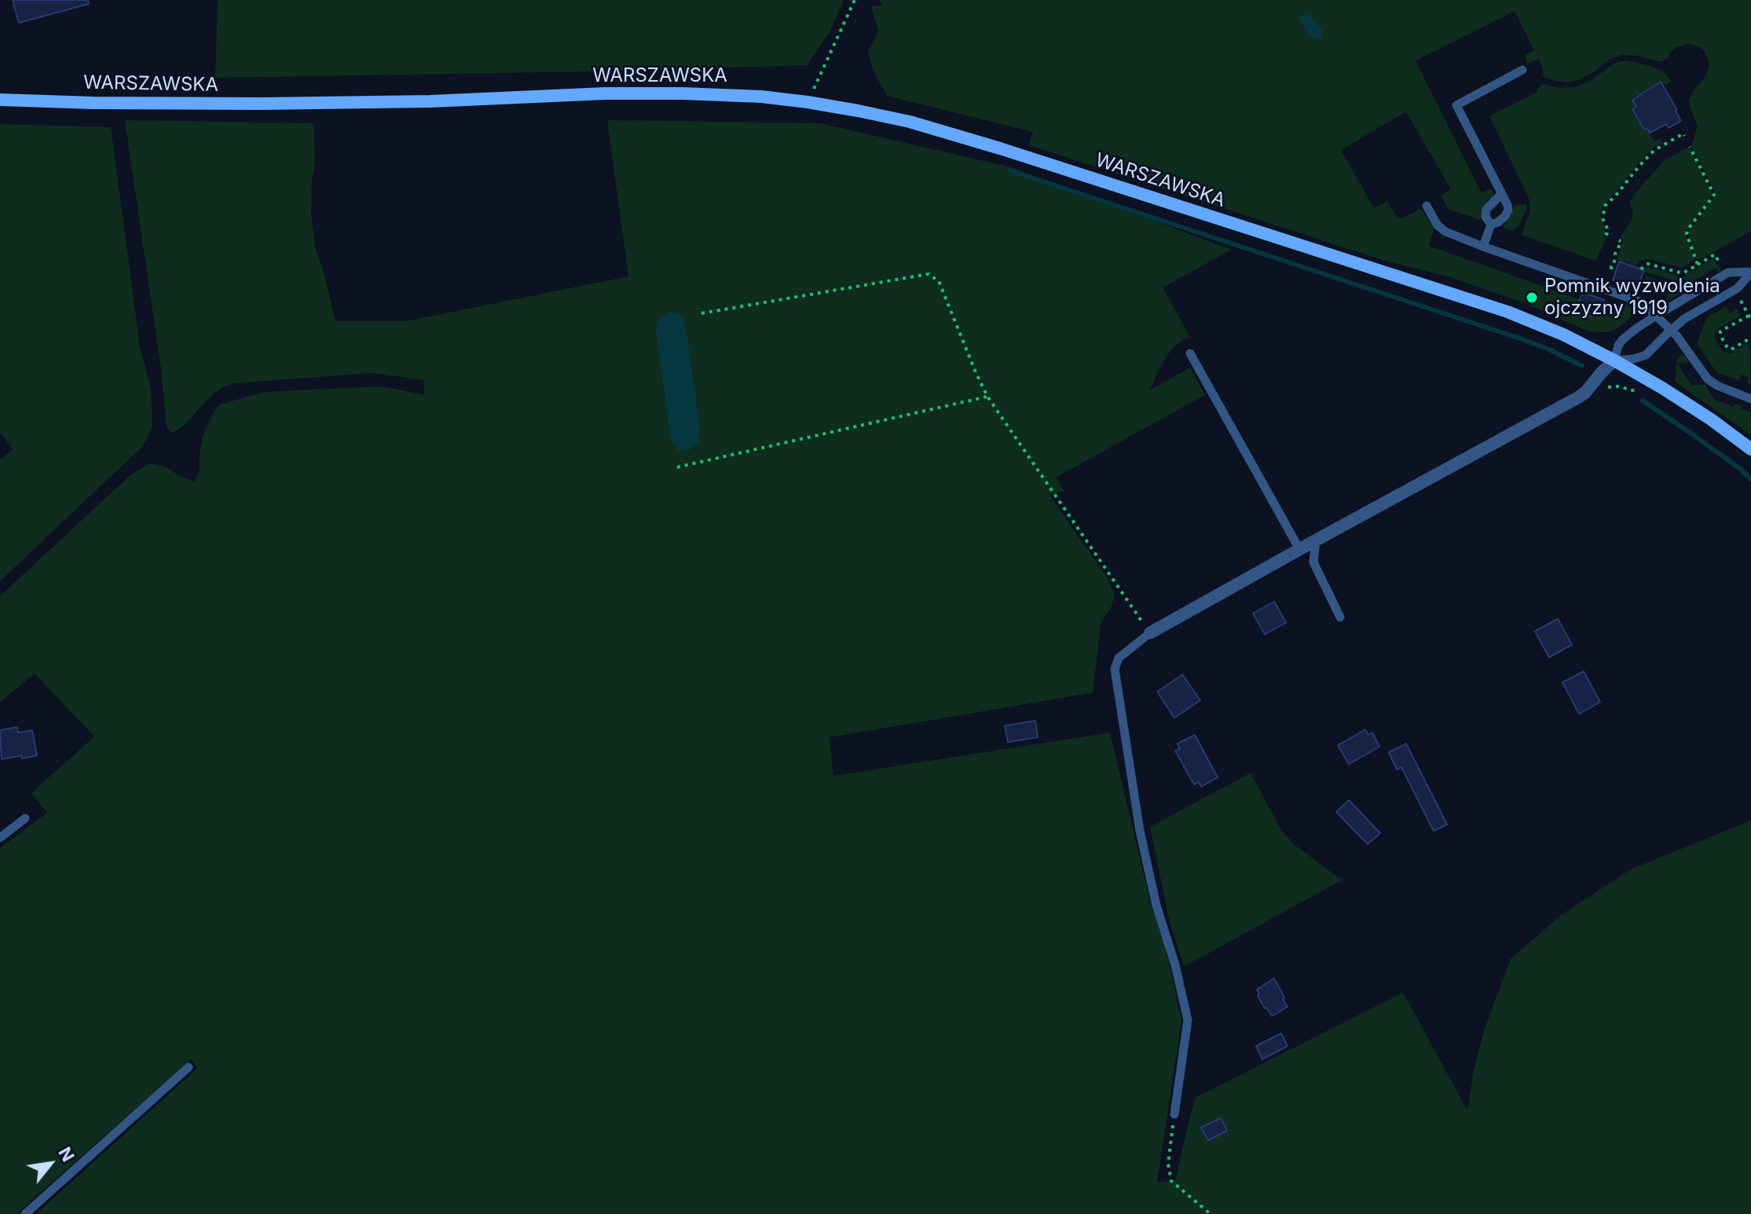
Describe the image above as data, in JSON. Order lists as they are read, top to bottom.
{
  "streets": {
    "main road": ["WARSZAWSKA"]
  },
  "places": ["Pomnik wyzwolenia ojczyzny 1919"],
  "north": "top right"
}
